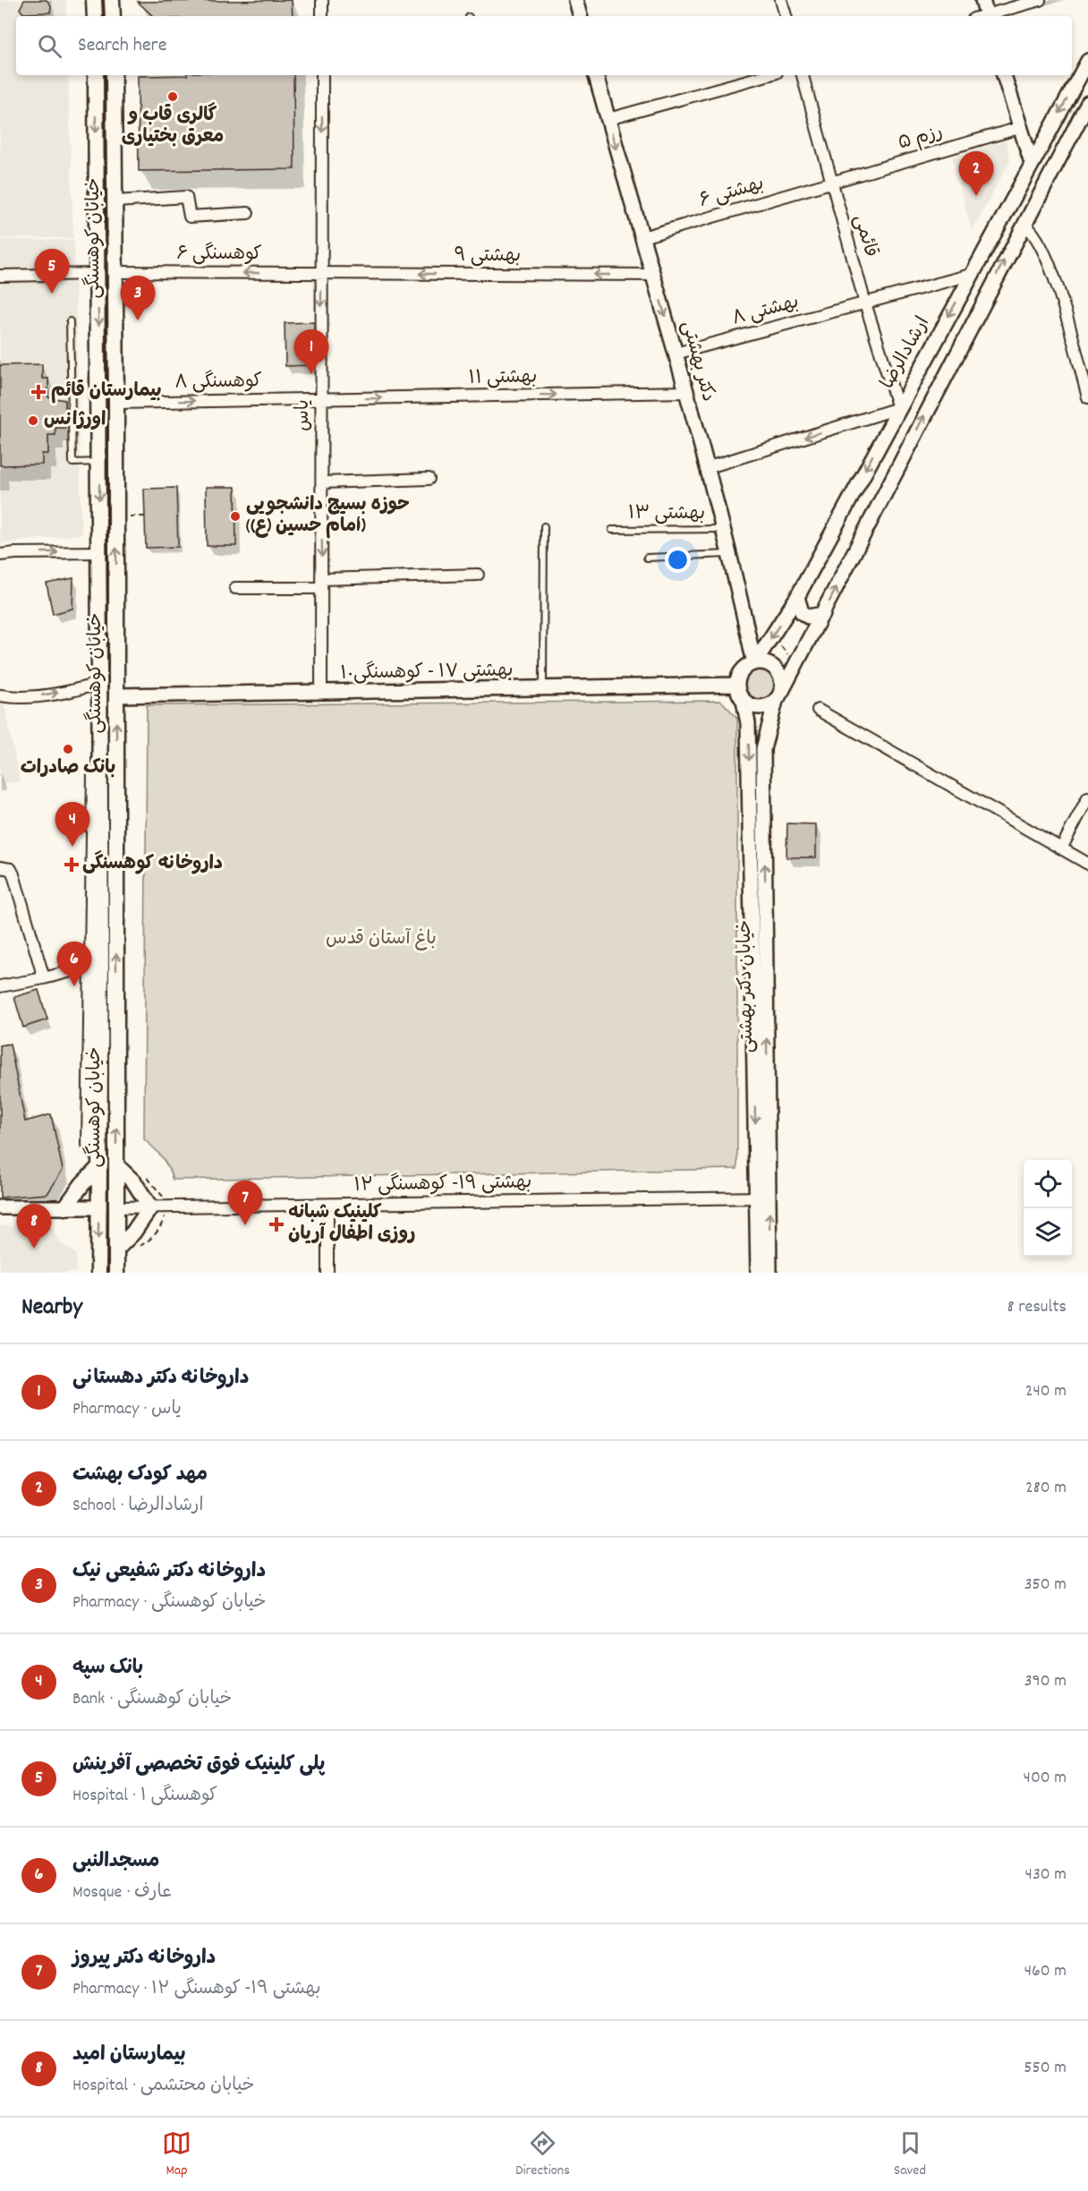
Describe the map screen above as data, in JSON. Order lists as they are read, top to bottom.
{
  "streets": {
    "main road": ["خیابان کوهسنگی"],
    "street": [
      "رزم ۵",
      "بهشتی ۶",
      "قائمی",
      "کوهسنگی ۶",
      "بهشتی ۹",
      "بهشتی ۸",
      "ارشادالرضا",
      "دکتر بهشتی",
      "بهشتی ۱۱",
      "کوهسنگی ۸",
      "یاس",
      "بهشتی ۱۷ - کوهسنگی۱۰",
      "خیابان دکتر بهشتی",
      "بهشتی ۱۹- کوهسنگی ۱۲"
    ],
    "lane": ["بهشتی ۱۳"]
  },
  "crossings": [
    ["رزم ۵", "بهشتی ۶"],
    ["رزم ۵", "قائمی"],
    ["بهشتی ۶", "قائمی"],
    ["بهشتی ۶", "دکتر بهشتی"],
    ["قائمی", "بهشتی ۸"],
    ["قائمی", "ارشادالرضا"],
    ["خیابان کوهسنگی", "کوهسنگی ۶"],
    ["خیابان کوهسنگی", "کوهسنگی ۸"],
    ["خیابان کوهسنگی", "بهشتی ۱۷ - کوهسنگی۱۰"],
    ["خیابان کوهسنگی", "بهشتی ۱۹- کوهسنگی ۱۲"],
    ["کوهسنگی ۶", "بهشتی ۹"],
    ["کوهسنگی ۶", "یاس"],
    ["بهشتی ۹", "دکتر بهشتی"],
    ["بهشتی ۹", "یاس"],
    ["بهشتی ۸", "ارشادالرضا"],
    ["بهشتی ۸", "دکتر بهشتی"],
    ["ارشادالرضا", "دکتر بهشتی"],
    ["ارشادالرضا", "بهشتی ۱۷ - کوهسنگی۱۰"],
    ["ارشادالرضا", "خیابان دکتر بهشتی"],
    ["دکتر بهشتی", "بهشتی ۱۱"],
    ["دکتر بهشتی", "بهشتی ۱۳"],
    ["دکتر بهشتی", "بهشتی ۱۷ - کوهسنگی۱۰"],
    ["دکتر بهشتی", "خیابان دکتر بهشتی"],
    ["بهشتی ۱۱", "کوهسنگی ۸"],
    ["بهشتی ۱۱", "یاس"],
    ["کوهسنگی ۸", "یاس"],
    ["یاس", "بهشتی ۱۷ - کوهسنگی۱۰"],
    ["بهشتی ۱۷ - کوهسنگی۱۰", "خیابان دکتر بهشتی"],
    ["خیابان دکتر بهشتی", "بهشتی ۱۹- کوهسنگی ۱۲"]
  ],
  "one_way": [
    "کوهسنگی ۶",
    "بهشتی ۹",
    "بهشتی ۱۱",
    "کوهسنگی ۸",
    "یاس"
  ],
  "parks": ["باغ آستان قدس"],
  "places": {
    "other": [
      "گالری قاب و معرق بختیاری",
      "اورژانس",
      "حوزه بسیج دانشجویی (امام حسین (ع))",
      "بانک صادرات"
    ],
    "health": ["بیمارستان قائم", "داروخانه کوهسنگی", "کلینیک شبانه روزی اطفال آریان"]
  },
  "page": {
    "search": "Search here",
    "pins": [
      "2",
      "5",
      "3",
      "1",
      "4",
      "6",
      "7",
      "8"
    ],
    "heading": ["Nearby", "8 results"],
    "list": [
      {
        "mark": "1",
        "name": "داروخانه دکتر دهستانی",
        "note": "Pharmacy · یاس",
        "value": "240 m"
      },
      {
        "mark": "2",
        "name": "مهد کودک بهشت",
        "note": "School · ارشادالرضا",
        "value": "280 m"
      },
      {
        "mark": "3",
        "name": "داروخانه دکتر شفیعی نیک",
        "note": "Pharmacy · خیابان کوهسنگی",
        "value": "350 m"
      },
      {
        "mark": "4",
        "name": "بانک سپه",
        "note": "Bank · خیابان کوهسنگی",
        "value": "390 m"
      },
      {
        "mark": "5",
        "name": "پلی کلینیک فوق تخصصی آفرینش",
        "note": "Hospital · کوهسنگی ۱",
        "value": "400 m"
      },
      {
        "mark": "6",
        "name": "مسجدالنبی",
        "note": "Mosque · عارف",
        "value": "430 m"
      },
      {
        "mark": "7",
        "name": "داروخانه دکتر پیروز",
        "note": "Pharmacy · بهشتی ۱۹- کوهسنگی ۱۲",
        "value": "460 m"
      },
      {
        "mark": "8",
        "name": "بیمارستان امید",
        "note": "Hospital · خیابان محتشمی",
        "value": "550 m"
      }
    ],
    "nav": ["Map", "Directions", "Saved"]
  }
}
